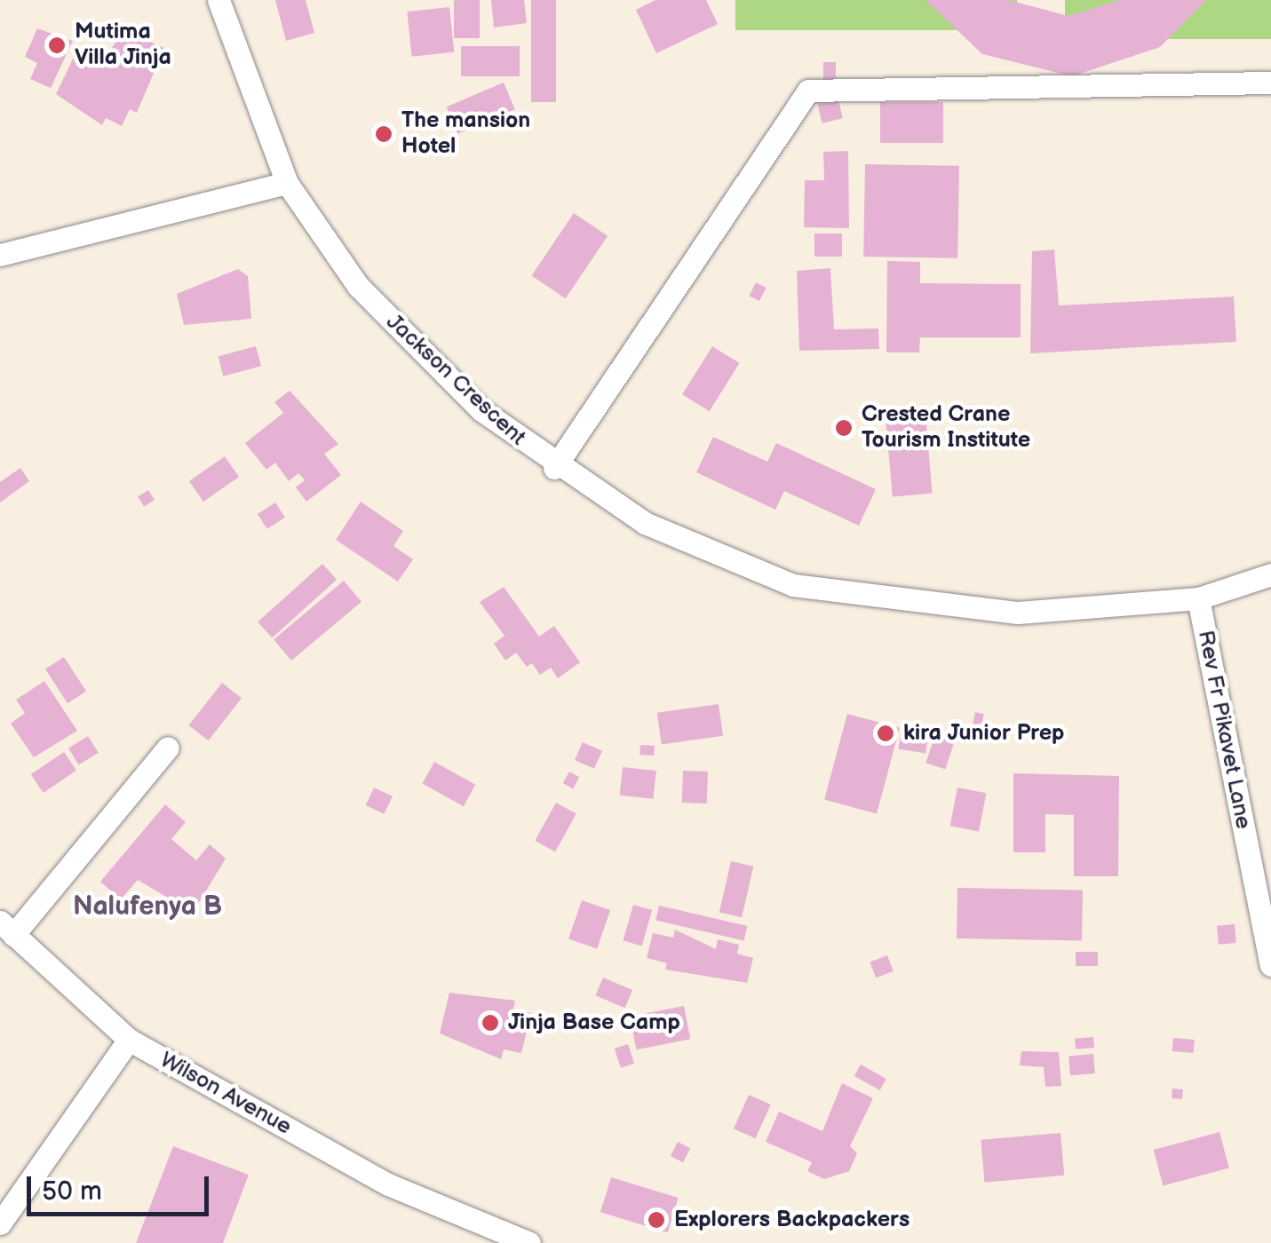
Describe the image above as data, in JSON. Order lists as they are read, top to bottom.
{
  "streets": {
    "street": ["Jackson Crescent", "Rev Fr Pikavet Lane", "Wilson Avenue"]
  },
  "crossings": [
    ["Jackson Crescent", "Rev Fr Pikavet Lane"]
  ],
  "districts": ["Nalufenya B"],
  "places": [
    "Mutima Villa Jinja",
    "The mansion Hotel",
    "Crested Crane Tourism Institute",
    "kira Junior Prep",
    "Jinja Base Camp",
    "Explorers Backpackers"
  ],
  "scale_bar": "50 m"
}
